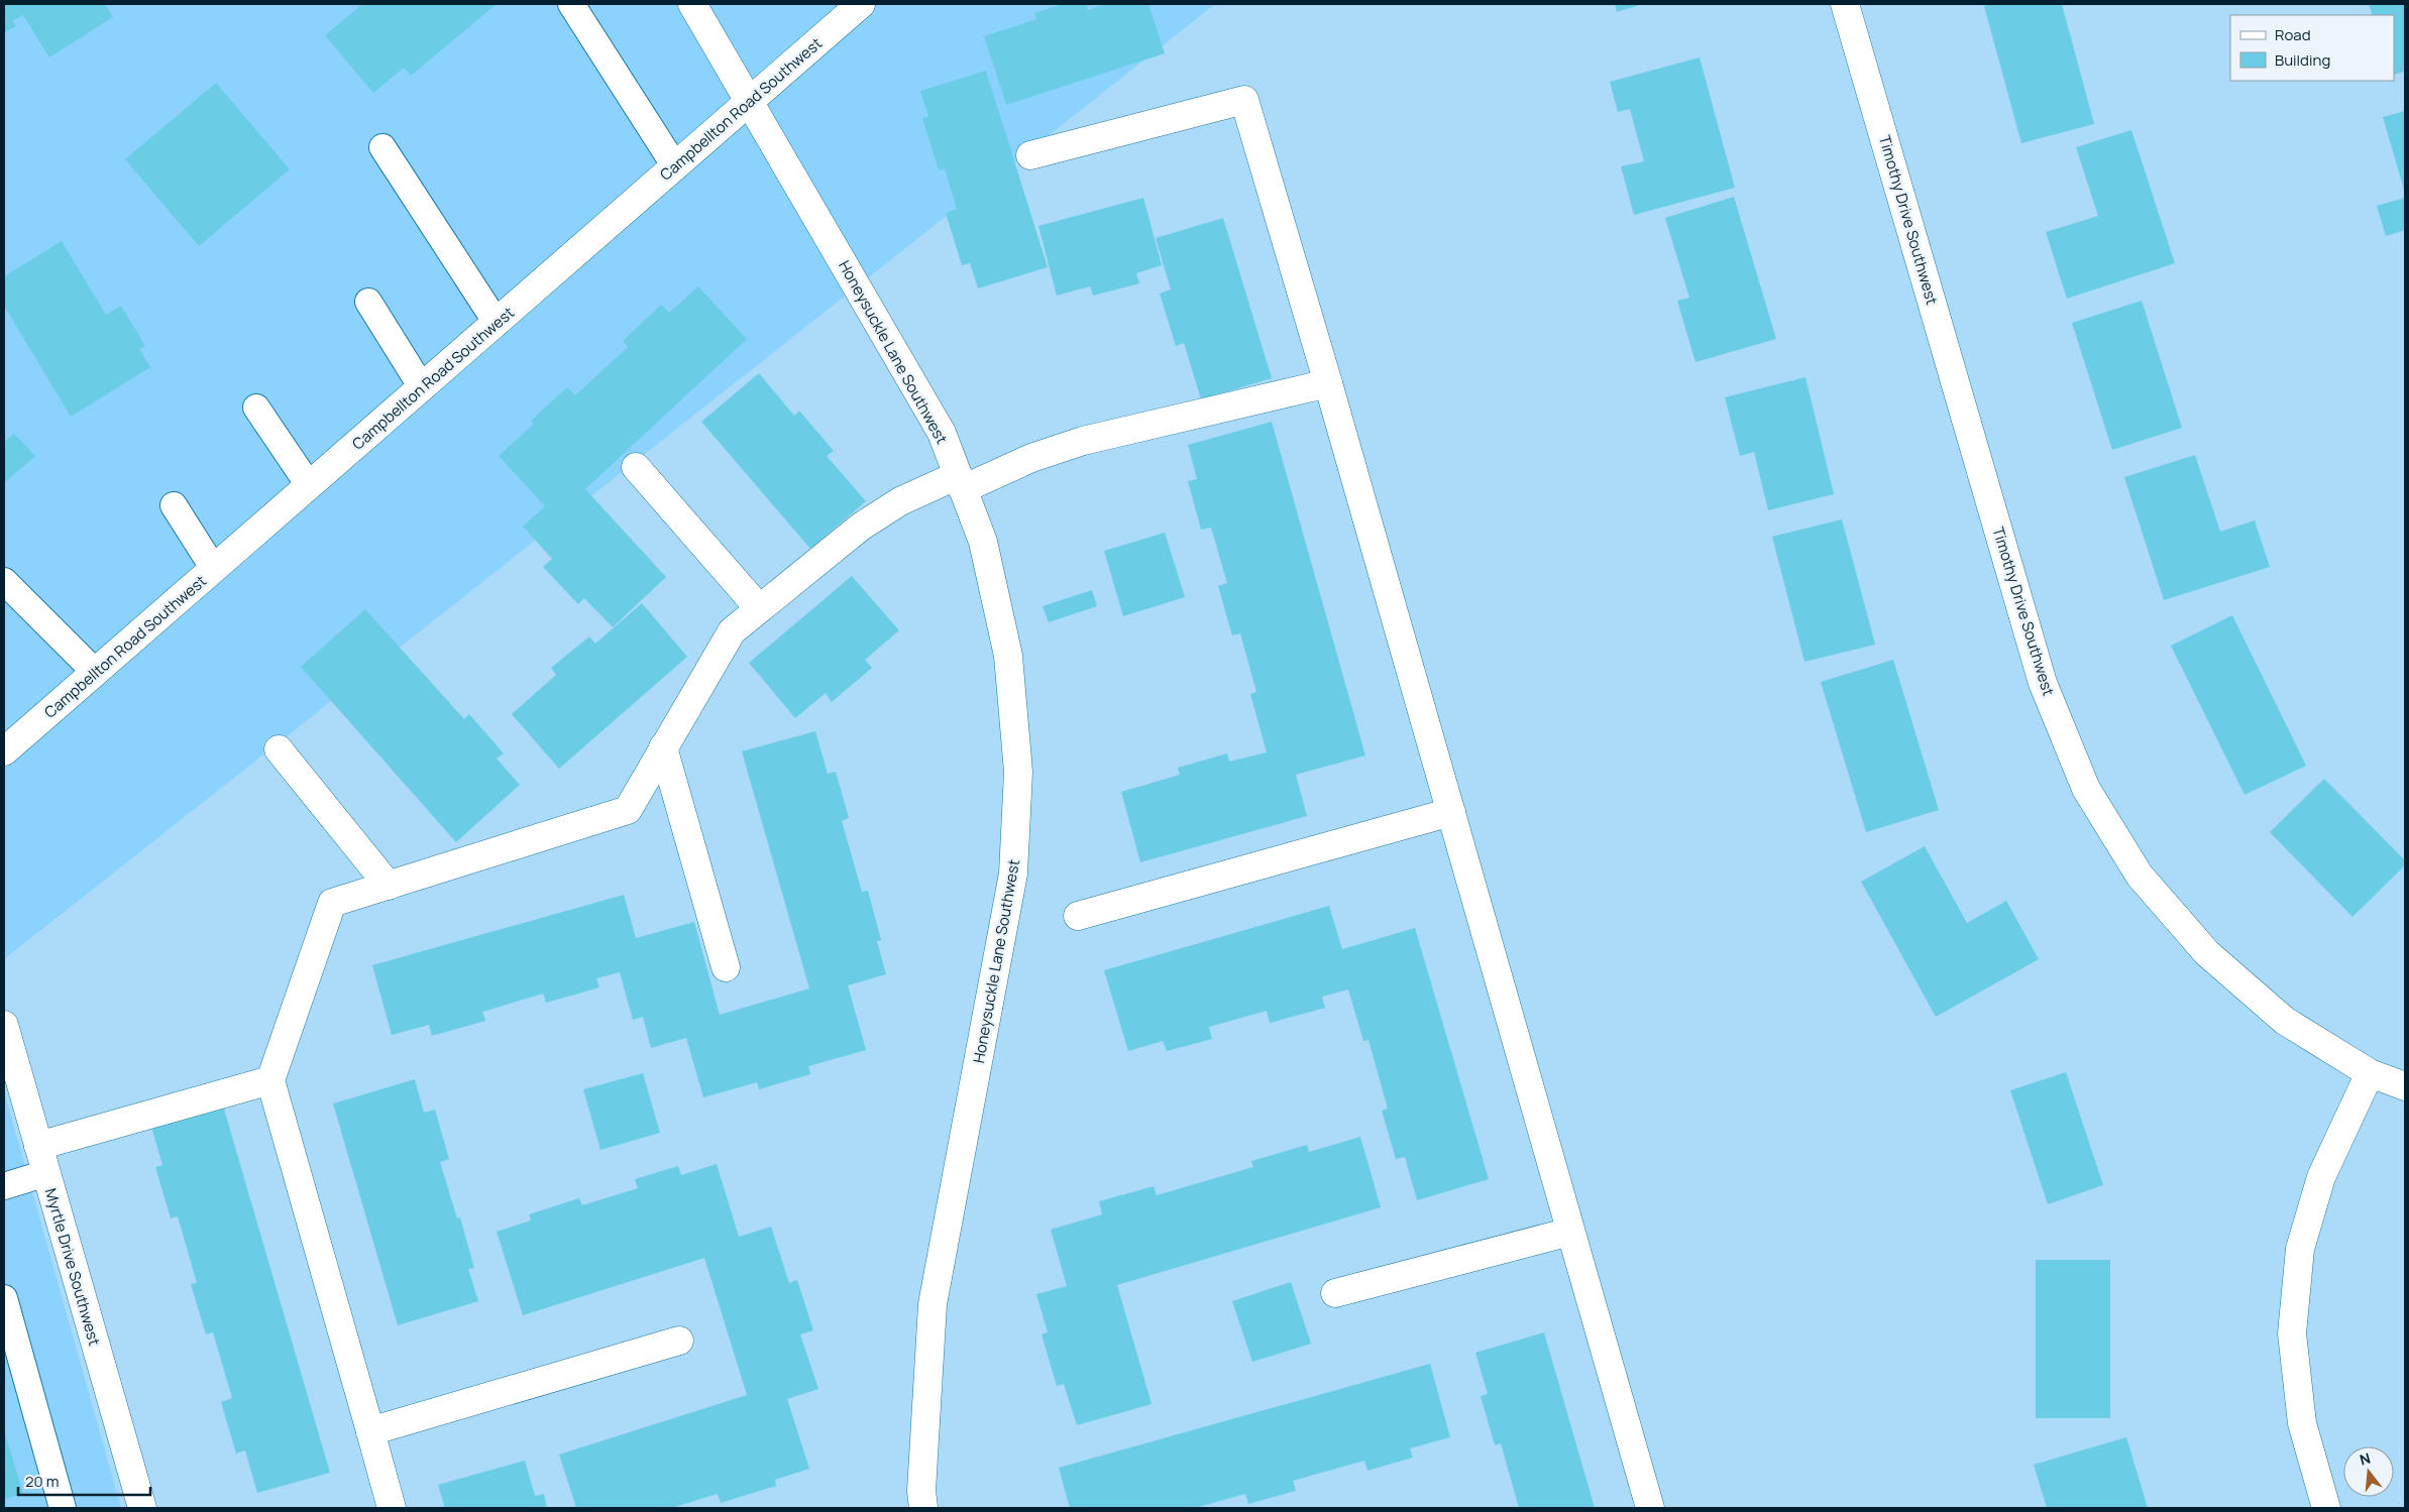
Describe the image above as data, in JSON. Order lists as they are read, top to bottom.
{
  "streets": {
    "street": [
      "Campbellton Road Southwest",
      "Timothy Drive Southwest",
      "Honeysuckle Lane Southwest",
      "Myrtle Drive Southwest"
    ]
  },
  "crossings": [
    ["Campbellton Road Southwest", "Honeysuckle Lane Southwest"]
  ],
  "legend": ["Road", "Building"],
  "scale_bar": "20 m",
  "north": "top"
}
